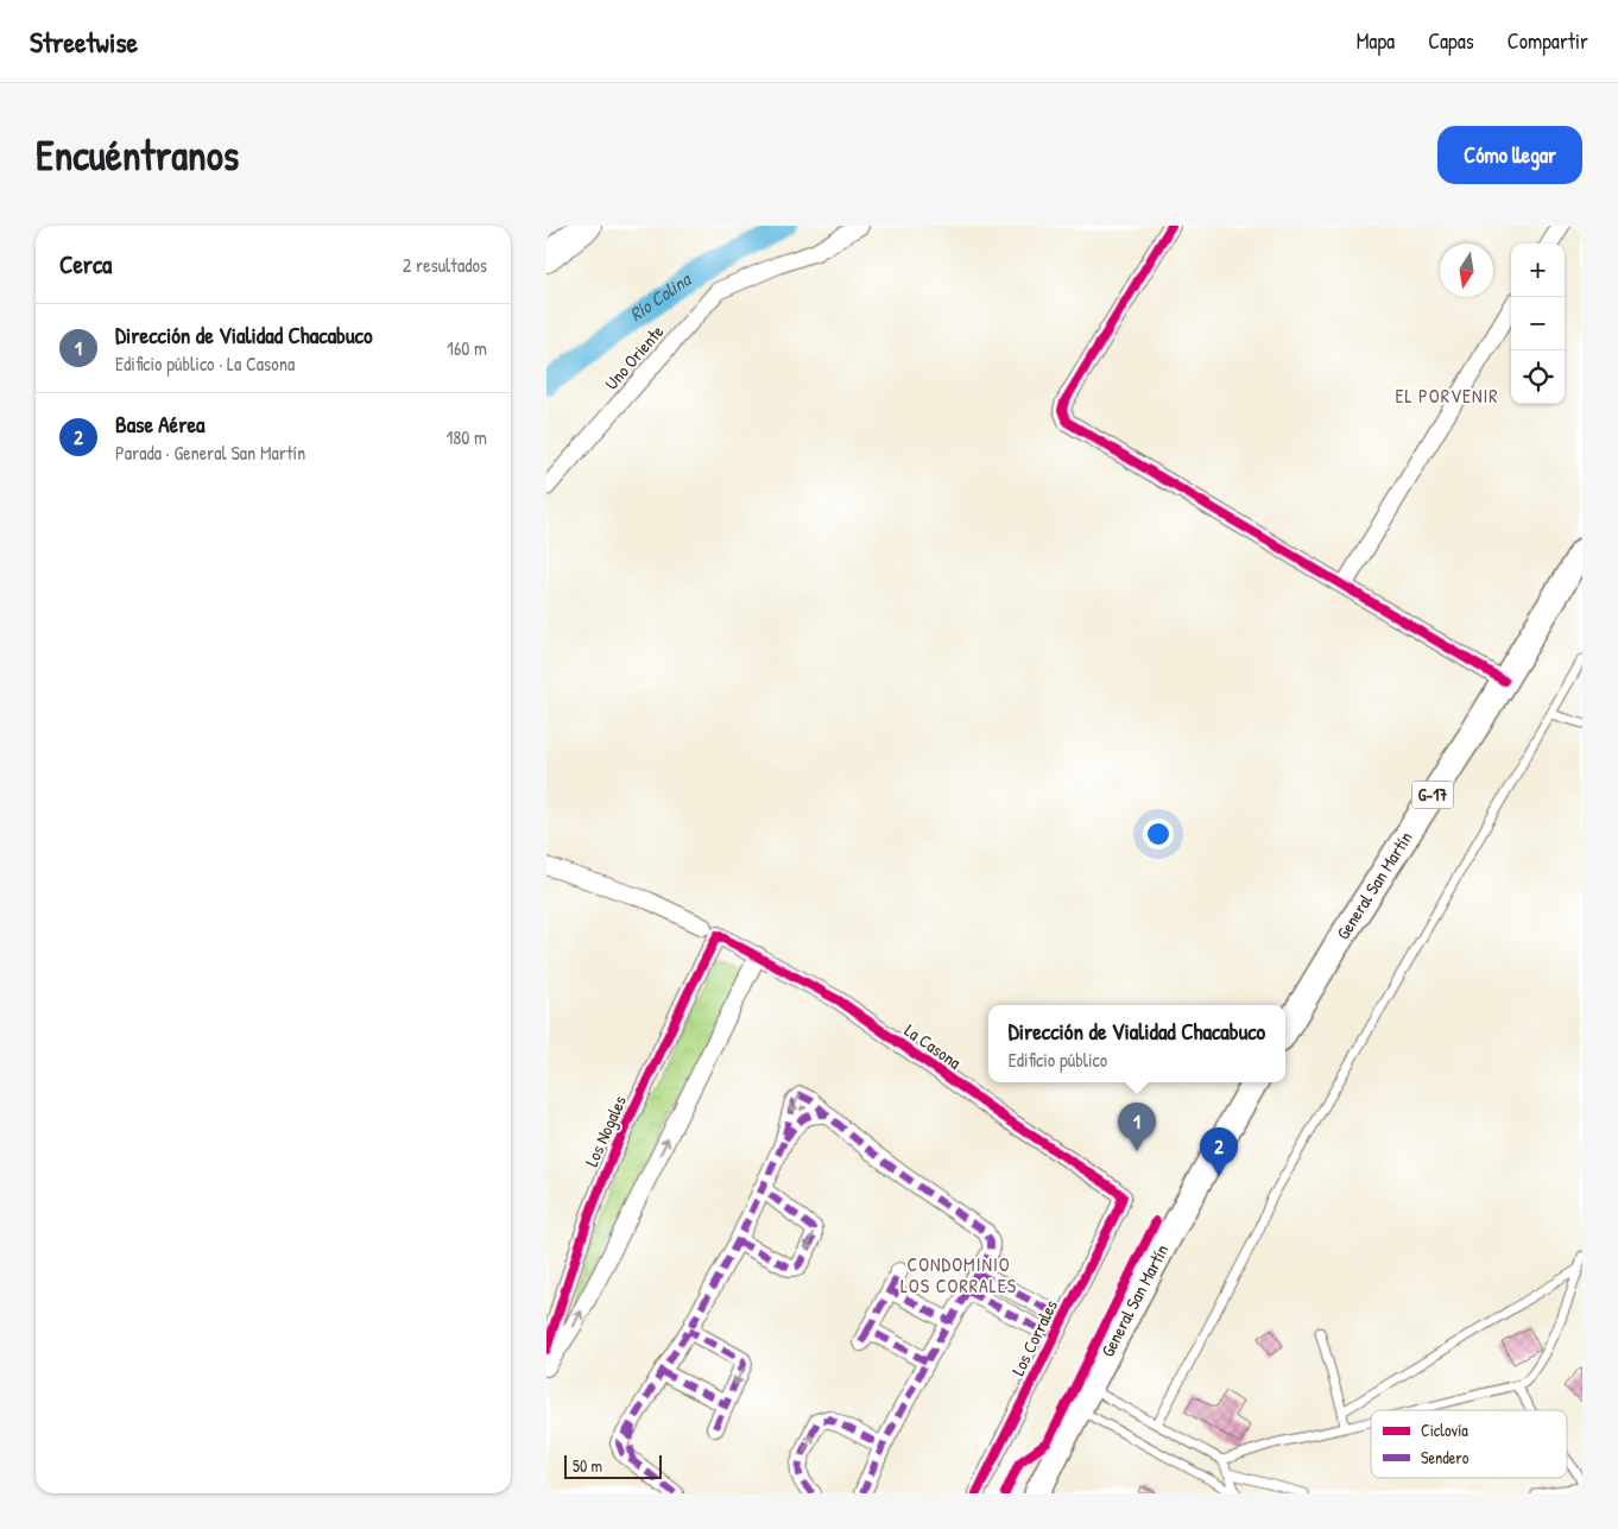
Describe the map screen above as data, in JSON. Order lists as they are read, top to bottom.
{
  "streets": {
    "main road": ["G-17", "General San Martín"],
    "street": [
      "Uno Oriente",
      "La Casona",
      "Los Nogales",
      "Los Corrales"
    ]
  },
  "crossings": [
    ["La Casona", "Los Nogales"],
    ["La Casona", "Los Corrales"]
  ],
  "districts": ["EL PORVENIR", "CONDOMINIO LOS CORRALES"],
  "water": ["Río Colina"],
  "legend": ["Ciclovía", "Sendero"],
  "scale_bar": "50 m",
  "north": "bottom",
  "page": {
    "header": "Streetwise",
    "nav": ["Mapa", "Capas", "Compartir"],
    "buttons": "Cómo llegar",
    "title": "Encuéntranos",
    "heading": ["Cerca", "2 resultados"],
    "map_buttons": ["+", "−"],
    "list": [
      {
        "mark": "1",
        "name": "Dirección de Vialidad Chacabuco",
        "note": "Edificio público · La Casona",
        "value": "160 m"
      },
      {
        "mark": "2",
        "name": "Base Aérea",
        "note": "Parada · General San Martín",
        "value": "180 m"
      }
    ],
    "popup": ["Dirección de Vialidad Chacabuco", "Edificio público"],
    "pins": ["1", "2"],
    "scale": "50 m"
  }
}
